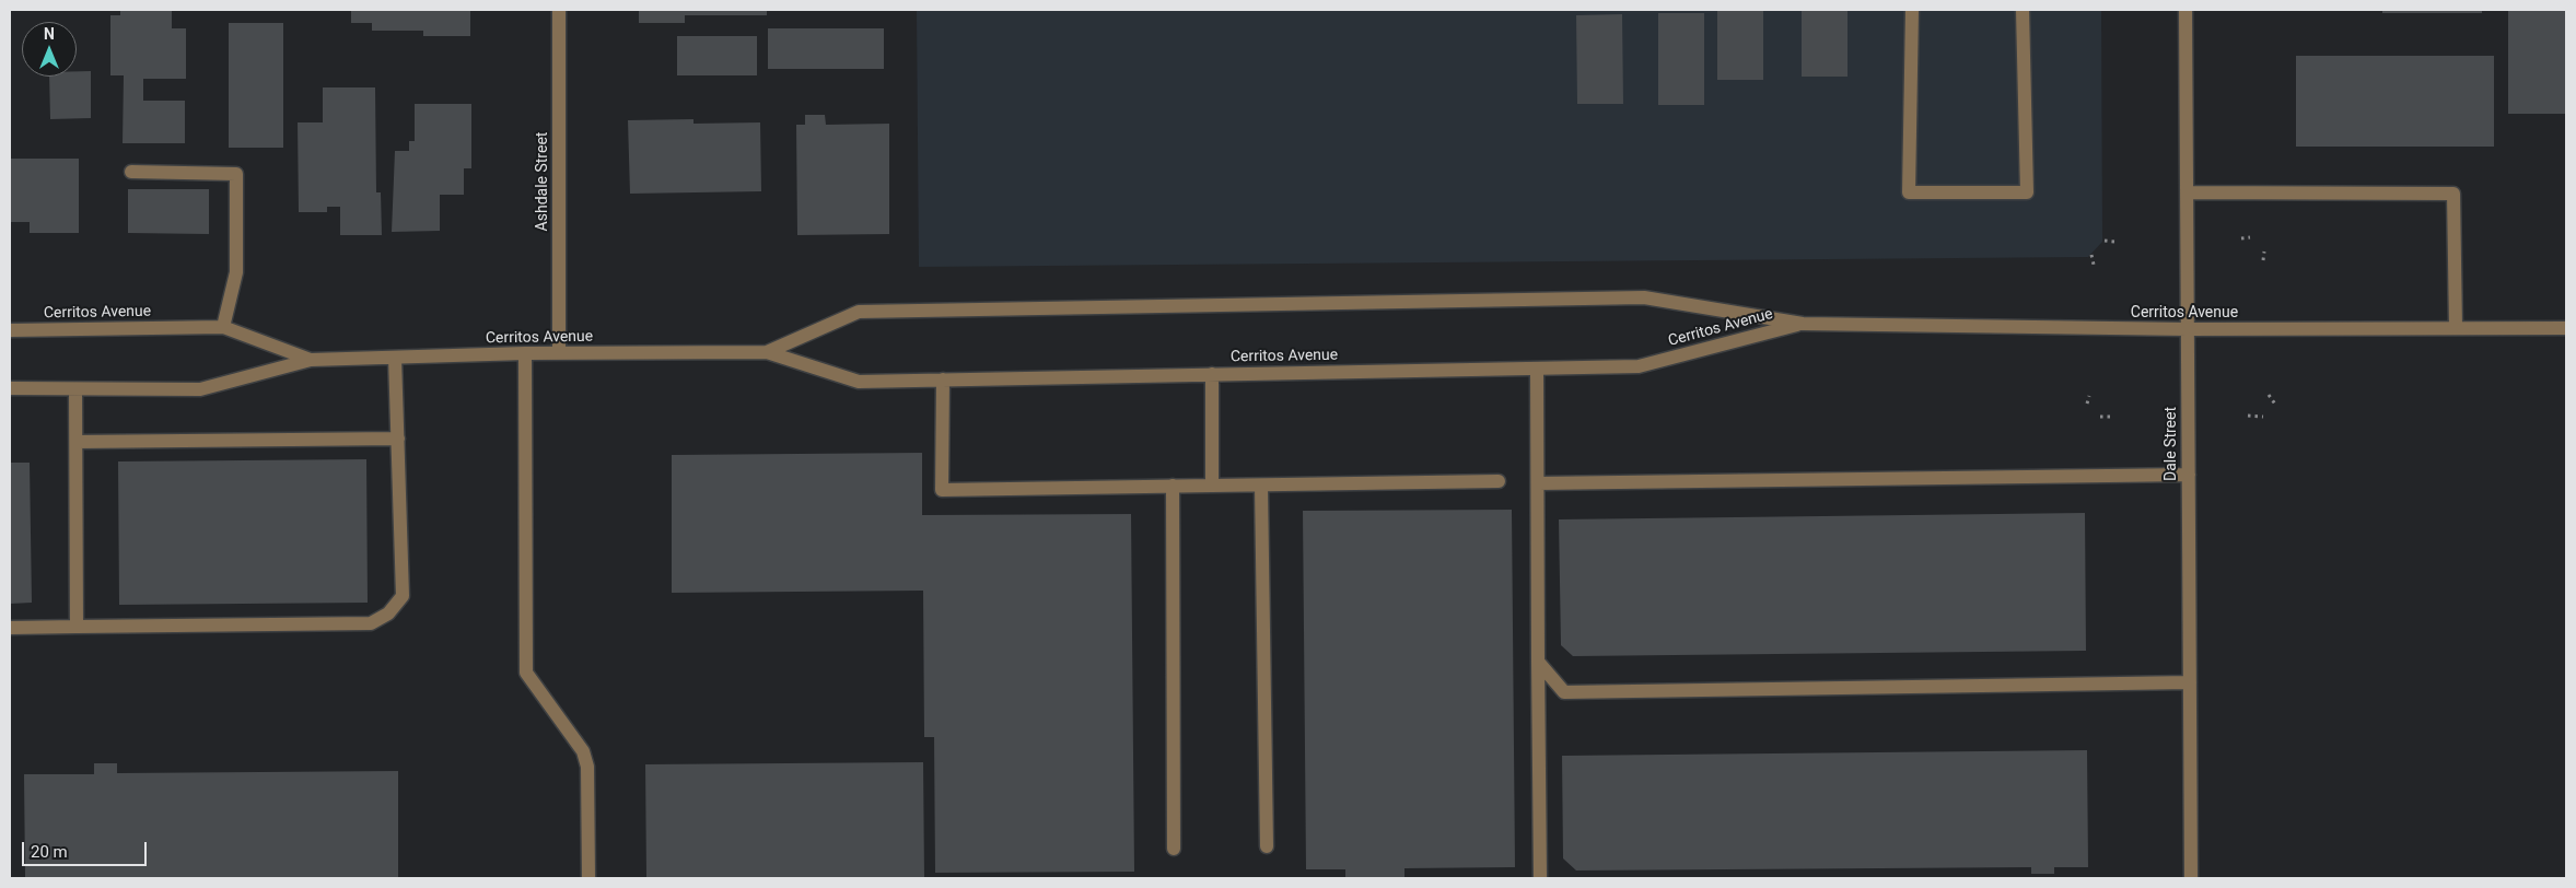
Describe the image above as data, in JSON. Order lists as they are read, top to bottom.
{
  "streets": {
    "street": ["Ashdale Street", "Cerritos Avenue", "Dale Street"]
  },
  "crossings": [
    ["Ashdale Street", "Cerritos Avenue"],
    ["Cerritos Avenue", "Dale Street"]
  ],
  "scale_bar": "20 m",
  "north": "top"
}
